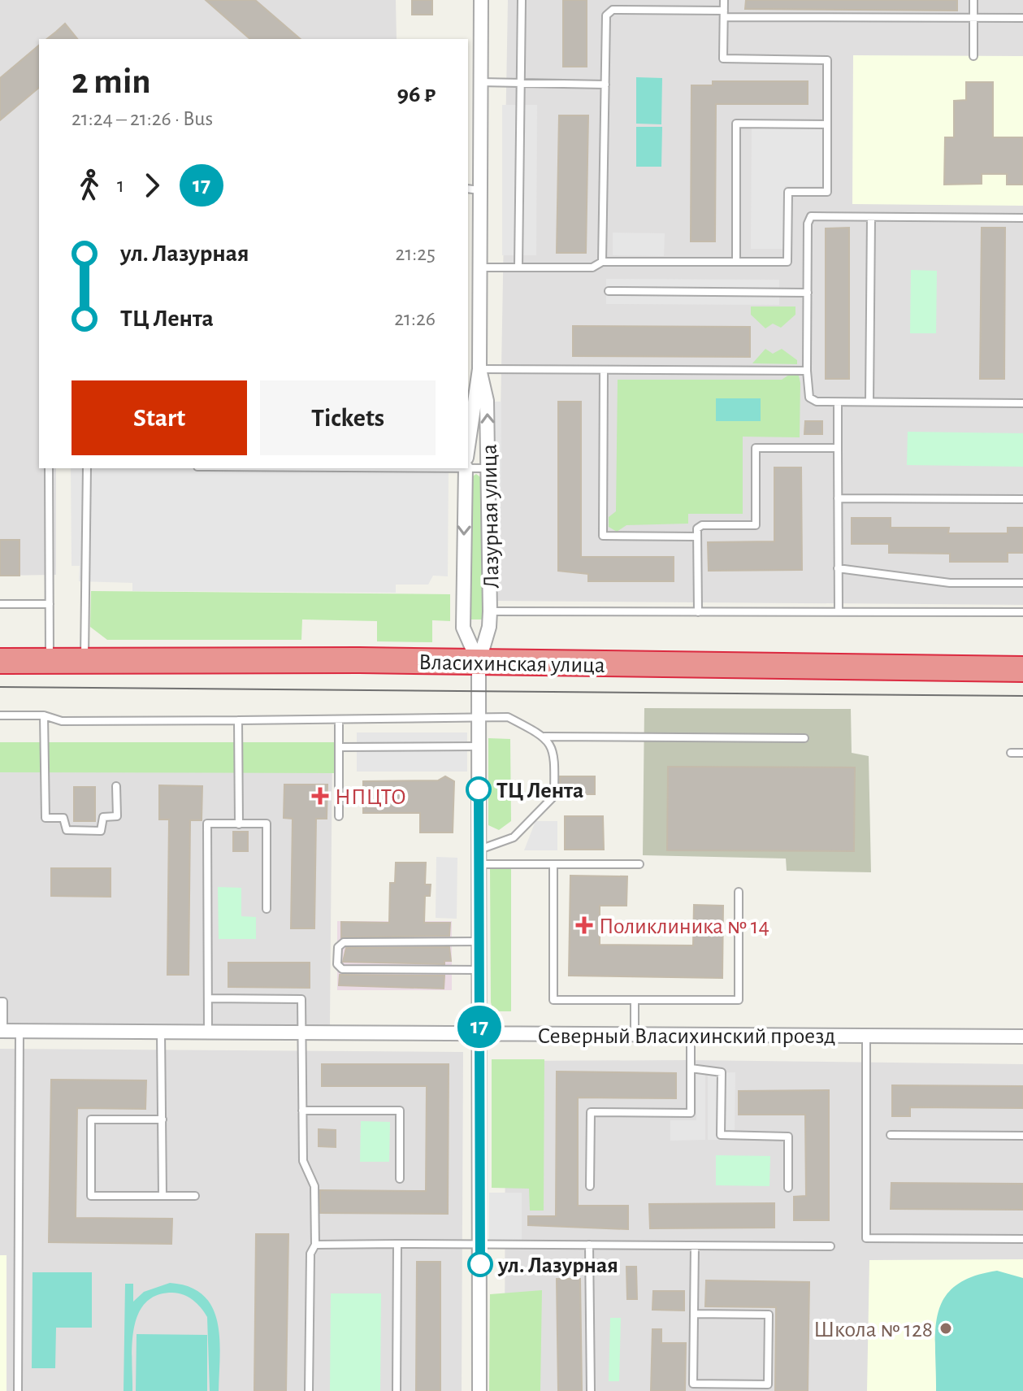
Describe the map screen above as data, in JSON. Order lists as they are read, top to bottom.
{
  "streets": {
    "highway": ["Власихинская улица"],
    "street": ["Лазурная улица", "Северный Власихинский проезд"]
  },
  "crossings": [
    ["Лазурная улица", "Власихинская улица"],
    ["Лазурная улица", "Северный Власихинский проезд"]
  ],
  "places": {
    "other": ["ТЦ Лента", "ул. Лазурная", "Школа № 128"],
    "health": ["НПЦТО", "Поликлиника № 14"]
  },
  "lines": ["bus line 17"],
  "page": {
    "on_map": "17",
    "heading": ["2 min", "21:24 – 21:26 · Bus", "96 ₽"],
    "legs": ["1", "17"],
    "list": [
      {
        "name": "ул. Лазурная",
        "value": "21:25"
      },
      {
        "name": "ТЦ Лента",
        "value": "21:26"
      }
    ],
    "buttons": ["Start", "Tickets"]
  }
}
